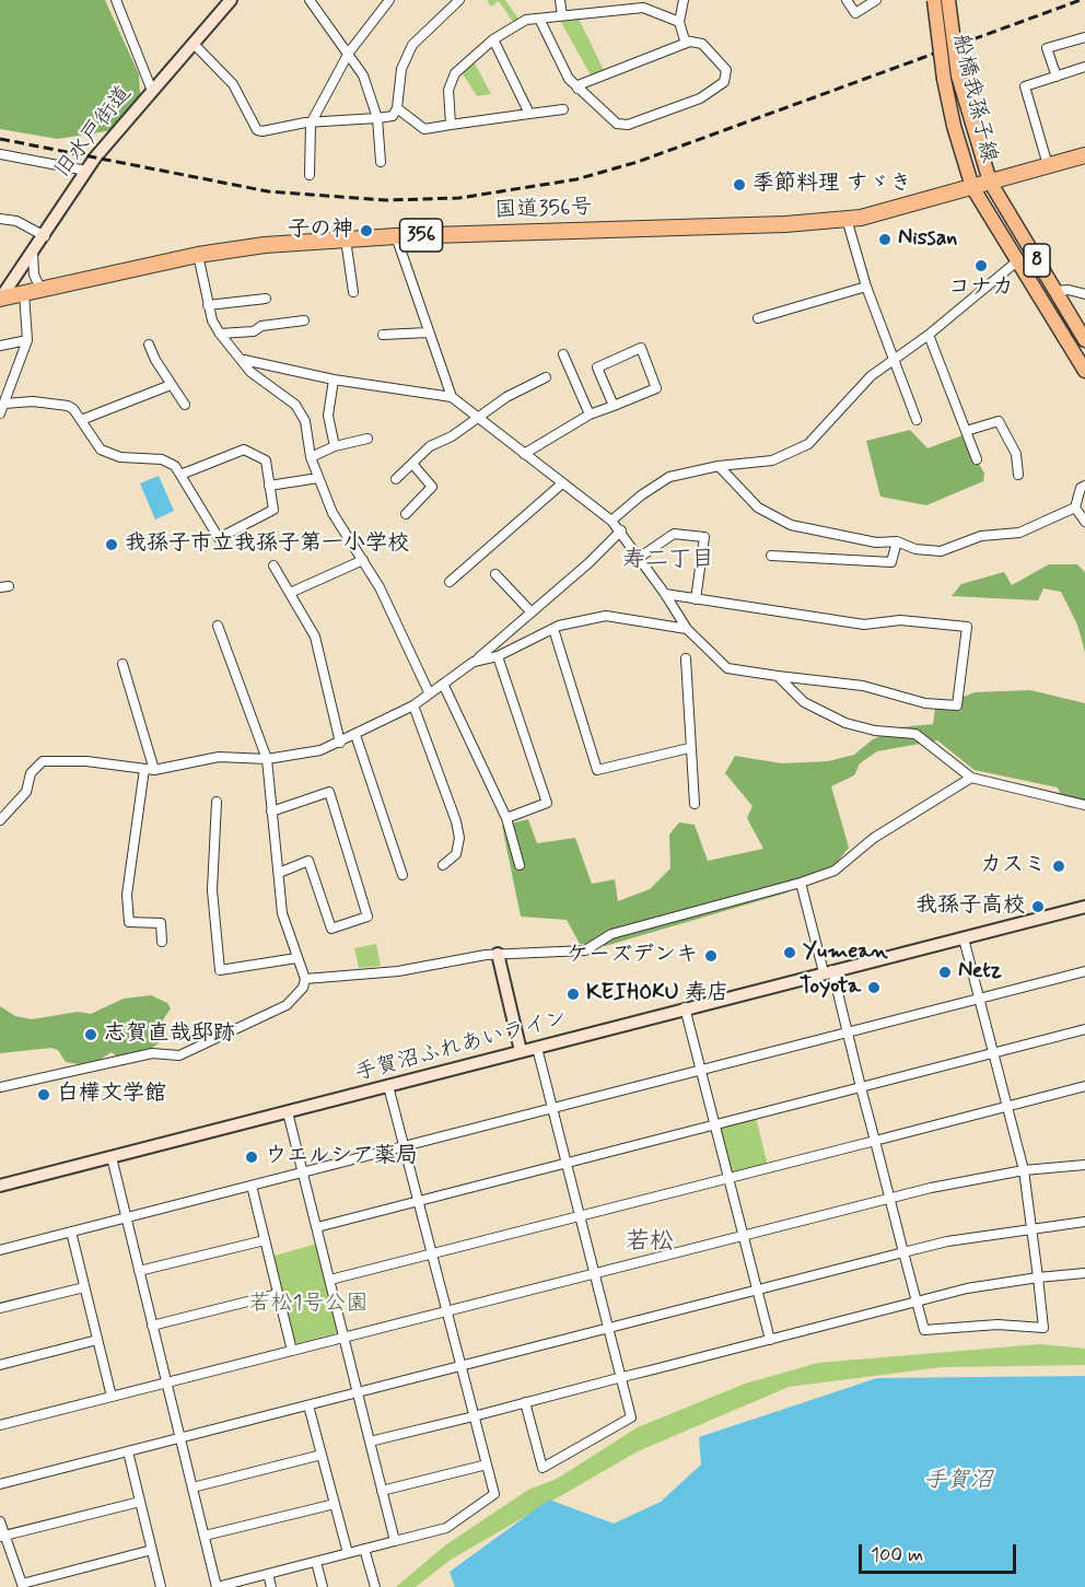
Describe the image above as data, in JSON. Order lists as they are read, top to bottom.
{
  "streets": {
    "highway": ["国道356号", "356"],
    "main road": ["船橋我孫子線", "8"],
    "street": ["旧水戸街道", "手賀沼ふれあいライン"]
  },
  "crossings": [
    ["船橋我孫子線", "国道356号"],
    ["旧水戸街道", "国道356号"]
  ],
  "districts": ["寿二丁目", "若松"],
  "water": ["手賀沼"],
  "parks": ["若松1号公園"],
  "places": [
    "季節料理 すゞき",
    "子の神",
    "Nissan",
    "コナカ",
    "我孫子市立我孫子第一小学校",
    "カスミ",
    "我孫子高校",
    "Yumean",
    "ケーズデンキ",
    "Netz",
    "Toyota",
    "KEIHOKU 寿店",
    "志賀直哉邸跡",
    "白樺文学館",
    "ウエルシア薬局"
  ],
  "scale_bar": "100 m"
}
